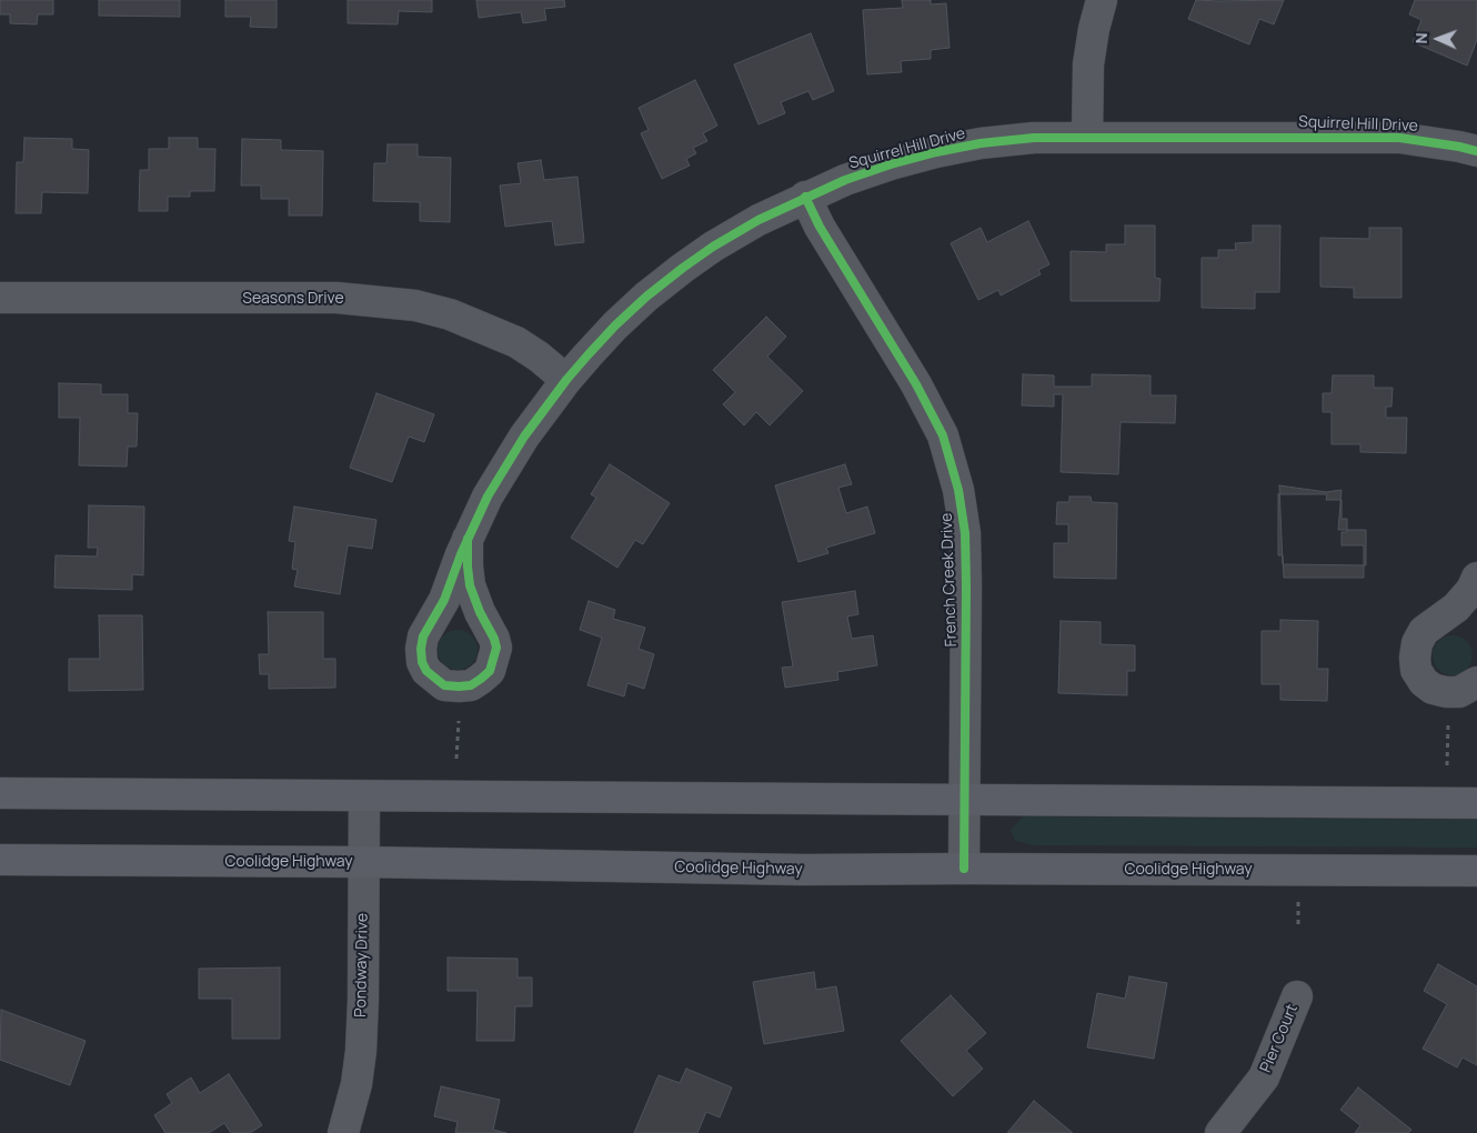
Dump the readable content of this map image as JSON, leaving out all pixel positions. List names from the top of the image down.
{
  "streets": {
    "main road": ["Coolidge Highway"],
    "street": [
      "Squirrel Hill Drive",
      "Seasons Drive",
      "French Creek Drive",
      "Pondway Drive",
      "Pier Court"
    ]
  },
  "crossings": [
    ["Squirrel Hill Drive", "Seasons Drive"],
    ["Squirrel Hill Drive", "French Creek Drive"],
    ["French Creek Drive", "Coolidge Highway"],
    ["Coolidge Highway", "Pondway Drive"]
  ],
  "north": "left"
}
